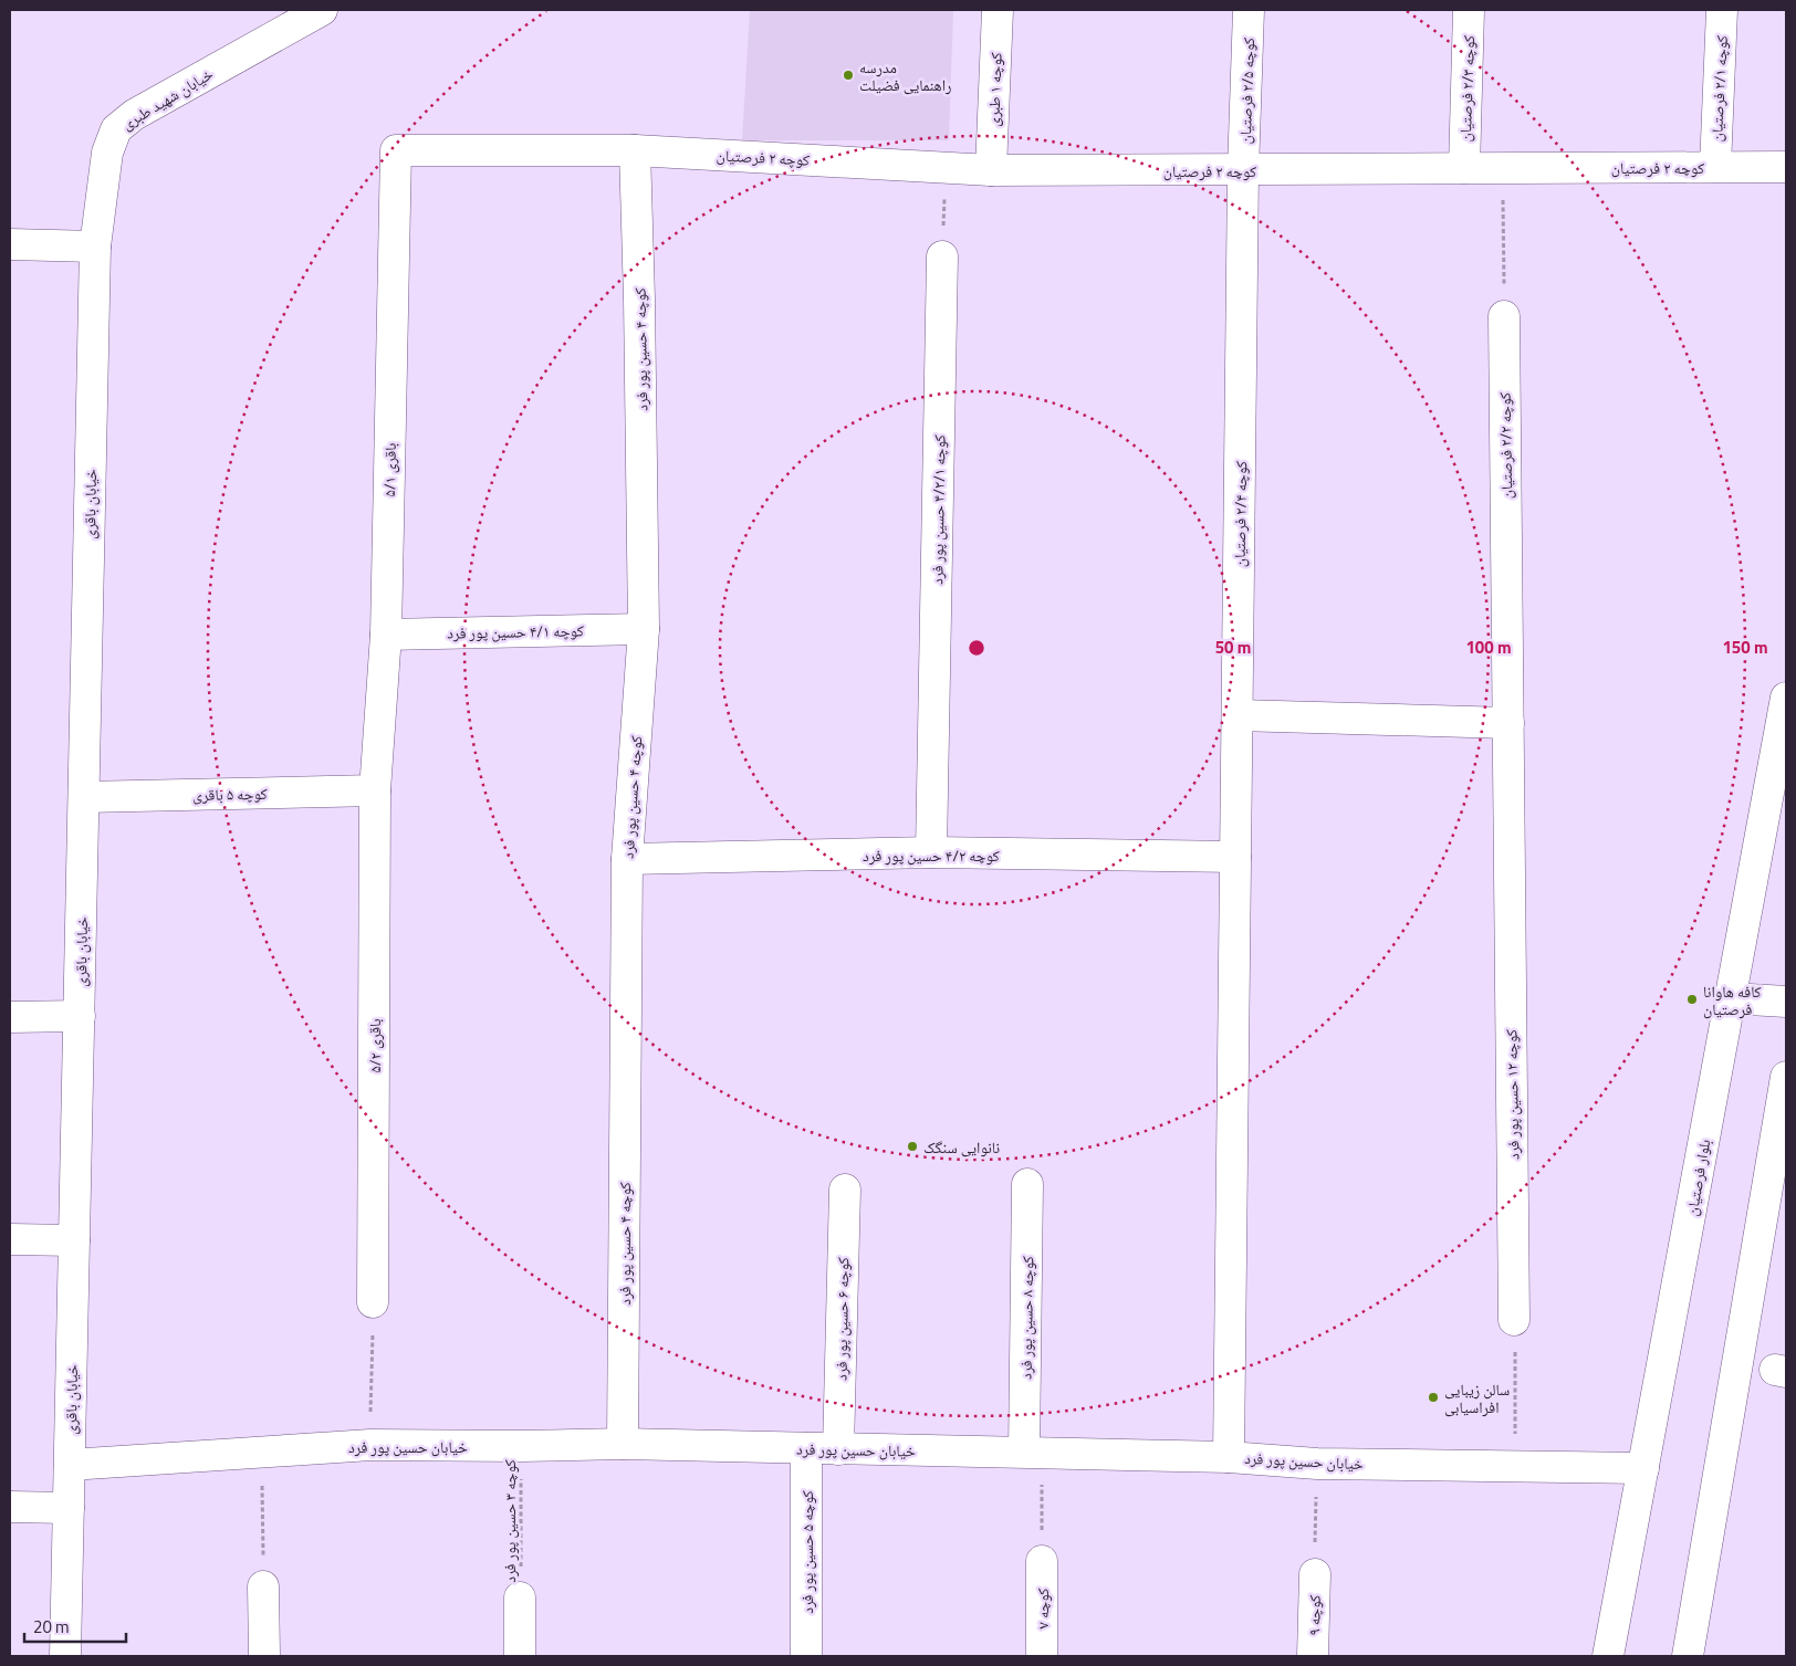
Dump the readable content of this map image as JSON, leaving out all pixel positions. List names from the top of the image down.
{
  "streets": {
    "street": [
      "کوچه ۲/۳ فرصتیان",
      "کوچه ۲/۱ فرصتیان",
      "کوچه ۱ طبری",
      "کوچه ۲/۵ فرصتیان",
      "خیابان شهید طبری",
      "کوچه ۲ فرصتیان",
      "کوچه ۴ حسین پور فرد",
      "کوچه ۲/۲ فرصتیان",
      "باقری ۵/۱",
      "خیابان باقری",
      "کوچه ۴/۲/۱ حسین پور فرد",
      "کوچه ۲/۴ فرصتیان",
      "کوچه ۴/۱ حسین پور فرد",
      "کوچه ۵ باقری",
      "کوچه ۴/۲ حسین پور فرد",
      "باقری ۵/۲",
      "کوچه ۱۲ حسین پور فرد",
      "بلوار فرصتیان",
      "کوچه ۸ حسین پور فرد",
      "کوچه ۶ حسین پور فرد",
      "خیابان حسین پور فرد",
      "کوچه ۵ حسین پور فرد",
      "کوچه ۷",
      "کوچه ۹"
    ],
    "path": ["کوچه ۳ حسین پور فرد"]
  },
  "crossings": [
    ["کوچه ۲/۳ فرصتیان", "کوچه ۲ فرصتیان"],
    ["کوچه ۲/۱ فرصتیان", "کوچه ۲ فرصتیان"],
    ["کوچه ۱ طبری", "کوچه ۲ فرصتیان"],
    ["کوچه ۲/۵ فرصتیان", "کوچه ۲ فرصتیان"],
    ["کوچه ۲/۵ فرصتیان", "کوچه ۲/۴ فرصتیان"],
    ["خیابان شهید طبری", "خیابان باقری"],
    ["کوچه ۲ فرصتیان", "کوچه ۴ حسین پور فرد"],
    ["کوچه ۲ فرصتیان", "باقری ۵/۱"],
    ["کوچه ۲ فرصتیان", "کوچه ۲/۴ فرصتیان"],
    ["کوچه ۴ حسین پور فرد", "کوچه ۴/۱ حسین پور فرد"],
    ["کوچه ۴ حسین پور فرد", "کوچه ۴/۲ حسین پور فرد"],
    ["کوچه ۴ حسین پور فرد", "خیابان حسین پور فرد"],
    ["کوچه ۲/۲ فرصتیان", "کوچه ۱۲ حسین پور فرد"],
    ["باقری ۵/۱", "کوچه ۴/۱ حسین پور فرد"],
    ["باقری ۵/۱", "کوچه ۵ باقری"],
    ["باقری ۵/۱", "باقری ۵/۲"],
    ["خیابان باقری", "کوچه ۵ باقری"],
    ["خیابان باقری", "خیابان حسین پور فرد"],
    ["کوچه ۴/۲/۱ حسین پور فرد", "کوچه ۴/۲ حسین پور فرد"],
    ["کوچه ۲/۴ فرصتیان", "کوچه ۴/۲ حسین پور فرد"],
    ["کوچه ۲/۴ فرصتیان", "خیابان حسین پور فرد"],
    ["کوچه ۵ باقری", "باقری ۵/۲"],
    ["بلوار فرصتیان", "خیابان حسین پور فرد"],
    ["کوچه ۸ حسین پور فرد", "خیابان حسین پور فرد"],
    ["کوچه ۶ حسین پور فرد", "خیابان حسین پور فرد"],
    ["خیابان حسین پور فرد", "کوچه ۳ حسین پور فرد"],
    ["خیابان حسین پور فرد", "کوچه ۵ حسین پور فرد"]
  ],
  "places": [
    "مدرسه راهنمایی فضیلت",
    "کافه هاوانا فرصتیان",
    "نانوایی سنگک",
    "سالن زیبایی افراسیابی"
  ],
  "scale_bar": "20 m",
  "rings": ["50 m", "100 m", "150 m"]
}
